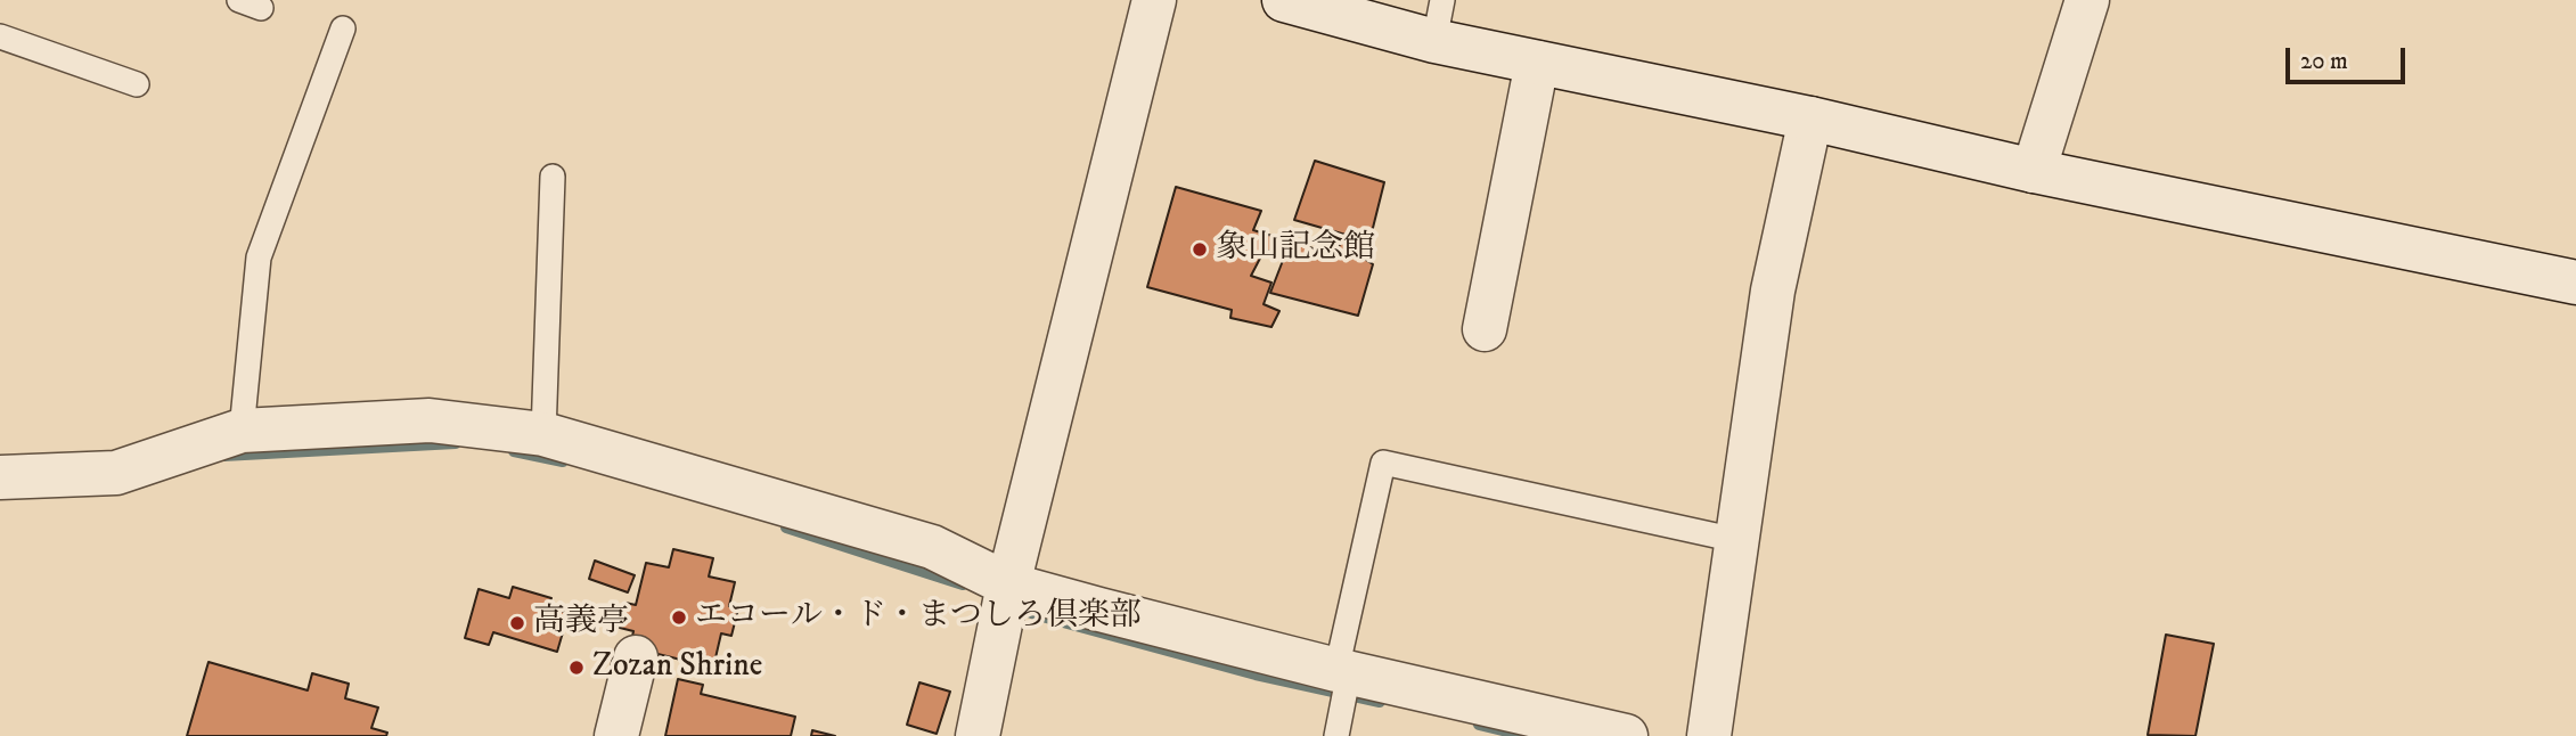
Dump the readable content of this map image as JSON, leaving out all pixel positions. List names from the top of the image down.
{
  "places": [
    "象山記念館",
    "エコール・ド・まつしろ倶楽部",
    "高義亭",
    "Zozan Shrine"
  ],
  "scale_bar": "20 m"
}
